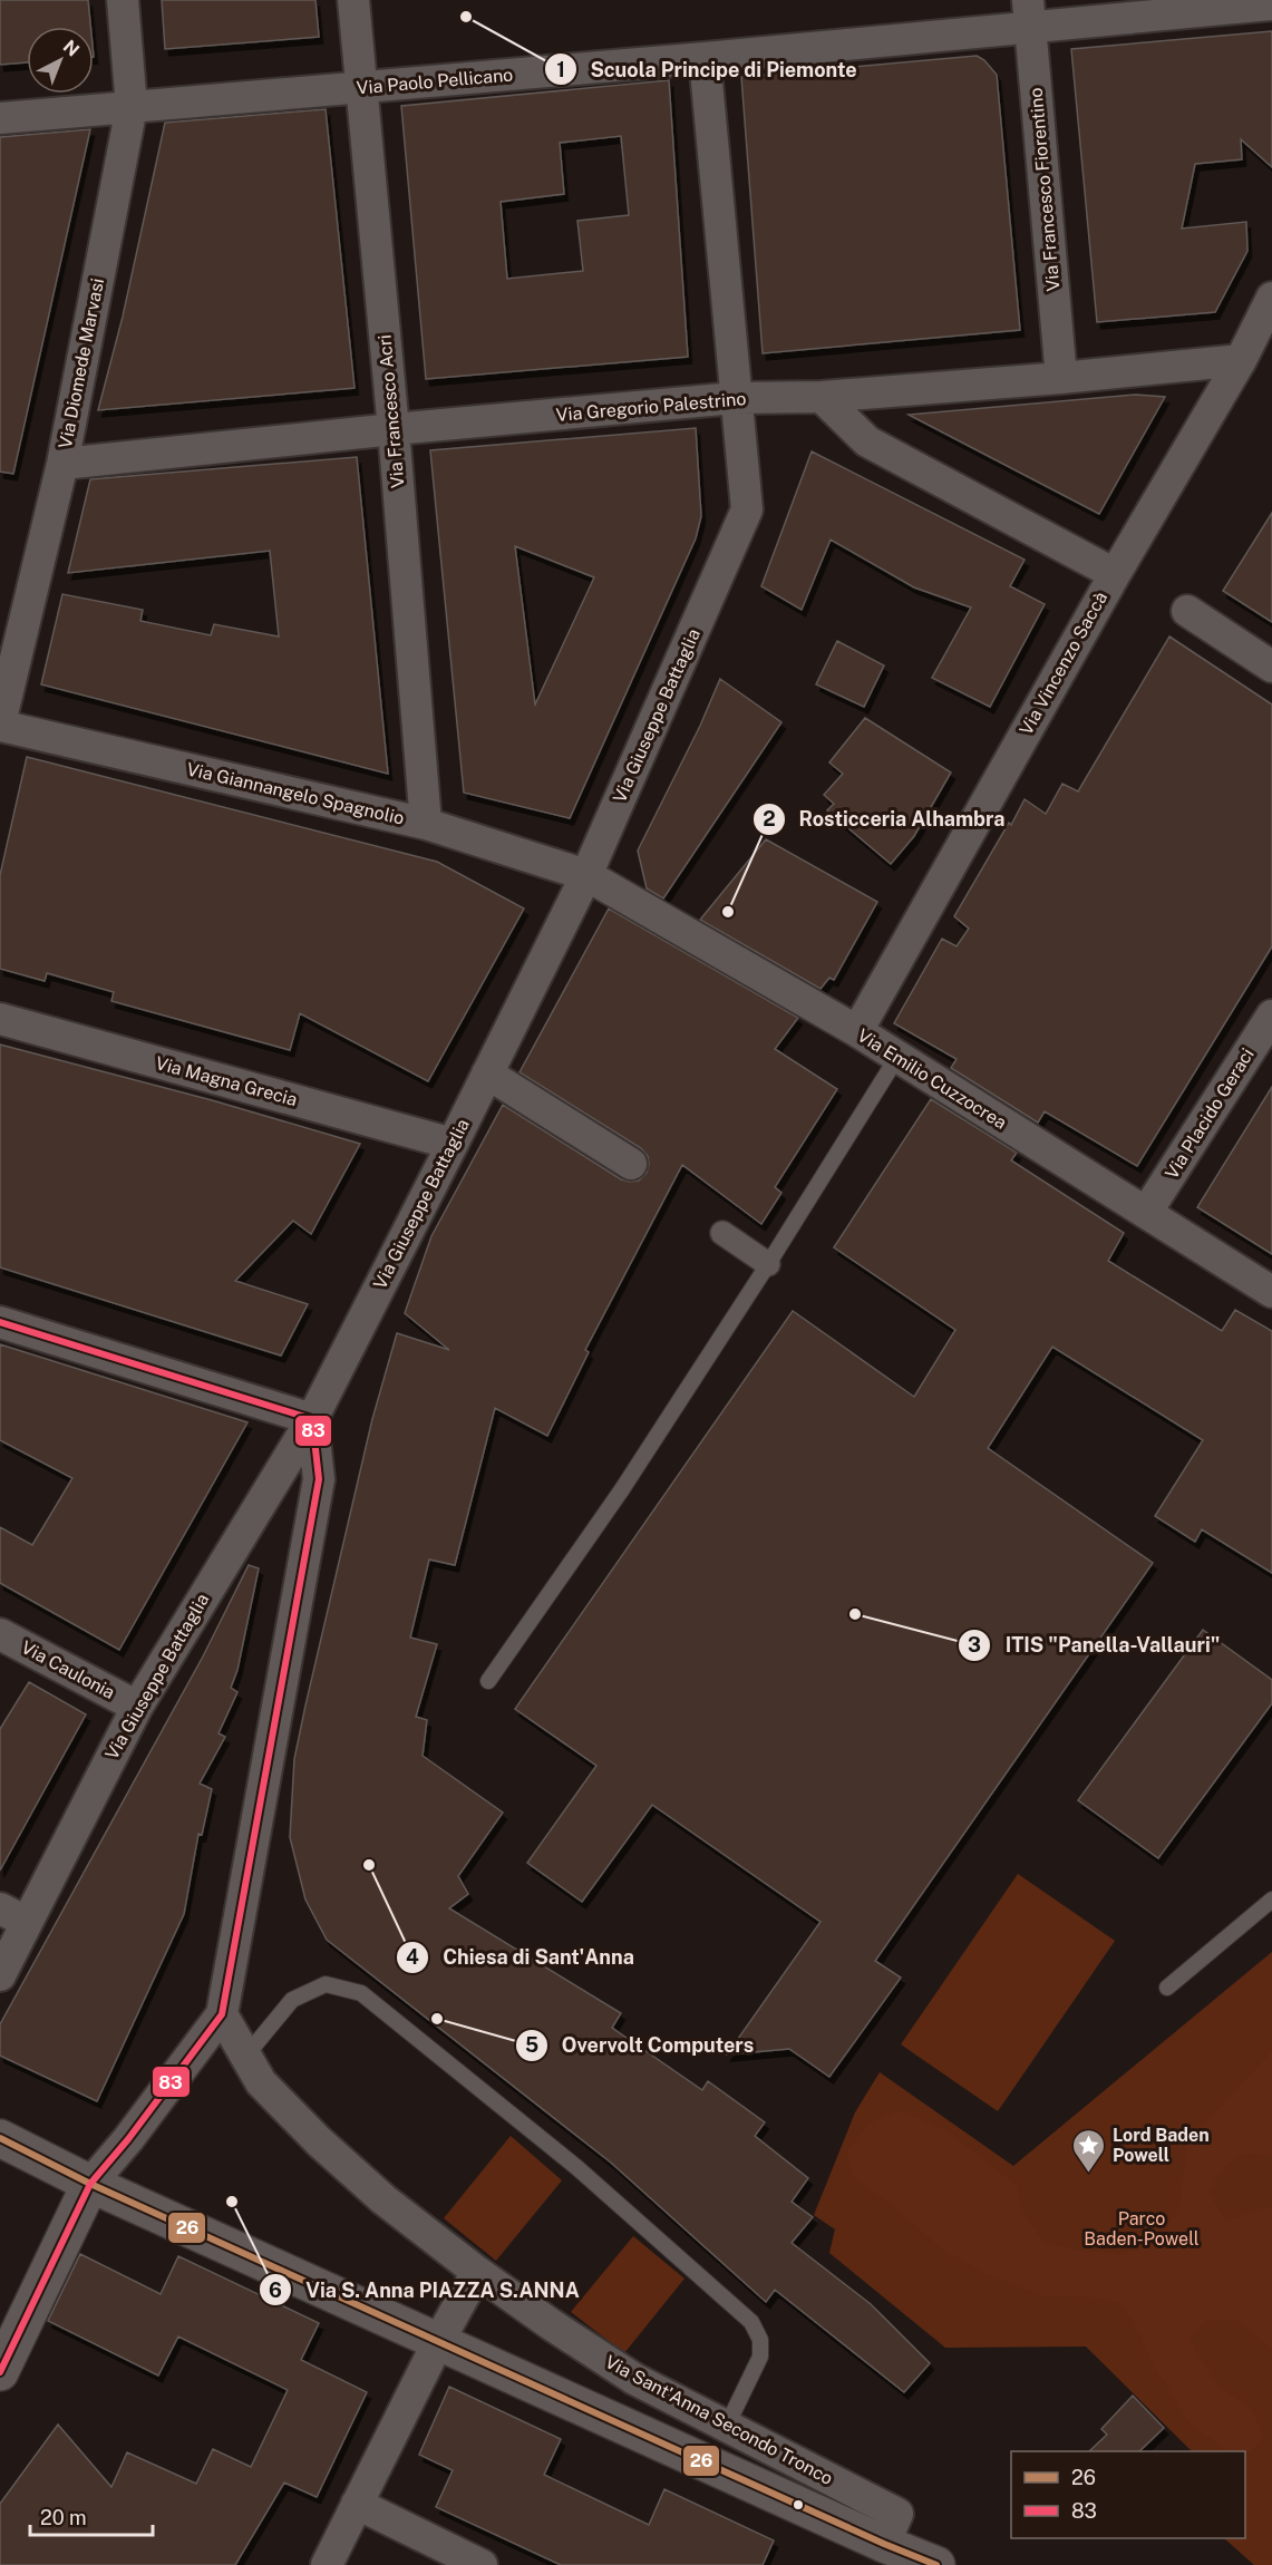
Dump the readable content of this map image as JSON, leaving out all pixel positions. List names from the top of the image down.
{
  "streets": {
    "street": [
      "Via Paolo Pellicano",
      "Via Francesco Fiorentino",
      "Via Diomede Marvasi",
      "Via Gregorio Palestrino",
      "Via Francesco Acri",
      "Via Vincenzo Saccà",
      "Via Giuseppe Battaglia",
      "Via Giannangelo Spagnolio",
      "Via Emilio Cuzzocrea",
      "Via Magna Grecia",
      "Via Placido Geraci",
      "Via Caulonia",
      "Via Sant'Anna Secondo Tronco"
    ]
  },
  "crossings": [
    ["Via Paolo Pellicano", "Via Francesco Fiorentino"],
    ["Via Paolo Pellicano", "Via Diomede Marvasi"],
    ["Via Paolo Pellicano", "Via Francesco Acri"],
    ["Via Paolo Pellicano", "Via Giuseppe Battaglia"],
    ["Via Francesco Fiorentino", "Via Gregorio Palestrino"],
    ["Via Diomede Marvasi", "Via Gregorio Palestrino"],
    ["Via Diomede Marvasi", "Via Giannangelo Spagnolio"],
    ["Via Gregorio Palestrino", "Via Francesco Acri"],
    ["Via Gregorio Palestrino", "Via Vincenzo Saccà"],
    ["Via Gregorio Palestrino", "Via Giuseppe Battaglia"],
    ["Via Francesco Acri", "Via Giannangelo Spagnolio"],
    ["Via Vincenzo Saccà", "Via Emilio Cuzzocrea"],
    ["Via Giuseppe Battaglia", "Via Giannangelo Spagnolio"],
    ["Via Giuseppe Battaglia", "Via Emilio Cuzzocrea"],
    ["Via Giuseppe Battaglia", "Via Magna Grecia"],
    ["Via Giuseppe Battaglia", "Via Caulonia"],
    ["Via Giannangelo Spagnolio", "Via Emilio Cuzzocrea"],
    ["Via Emilio Cuzzocrea", "Via Placido Geraci"]
  ],
  "parks": ["Parco Baden-Powell"],
  "places": {
    "other": [
      "Scuola Principe di Piemonte",
      "Rosticceria Alhambra",
      "ITIS \"Panella-Vallauri\"",
      "Chiesa di Sant'Anna",
      "Overvolt Computers",
      "Via S. Anna PIAZZA S.ANNA"
    ],
    "place": ["Lord Baden Powell"]
  },
  "lines": ["transit line 83", "transit line 26"],
  "legend": ["26", "83"],
  "scale_bar": "20 m",
  "north": "top right"
}
